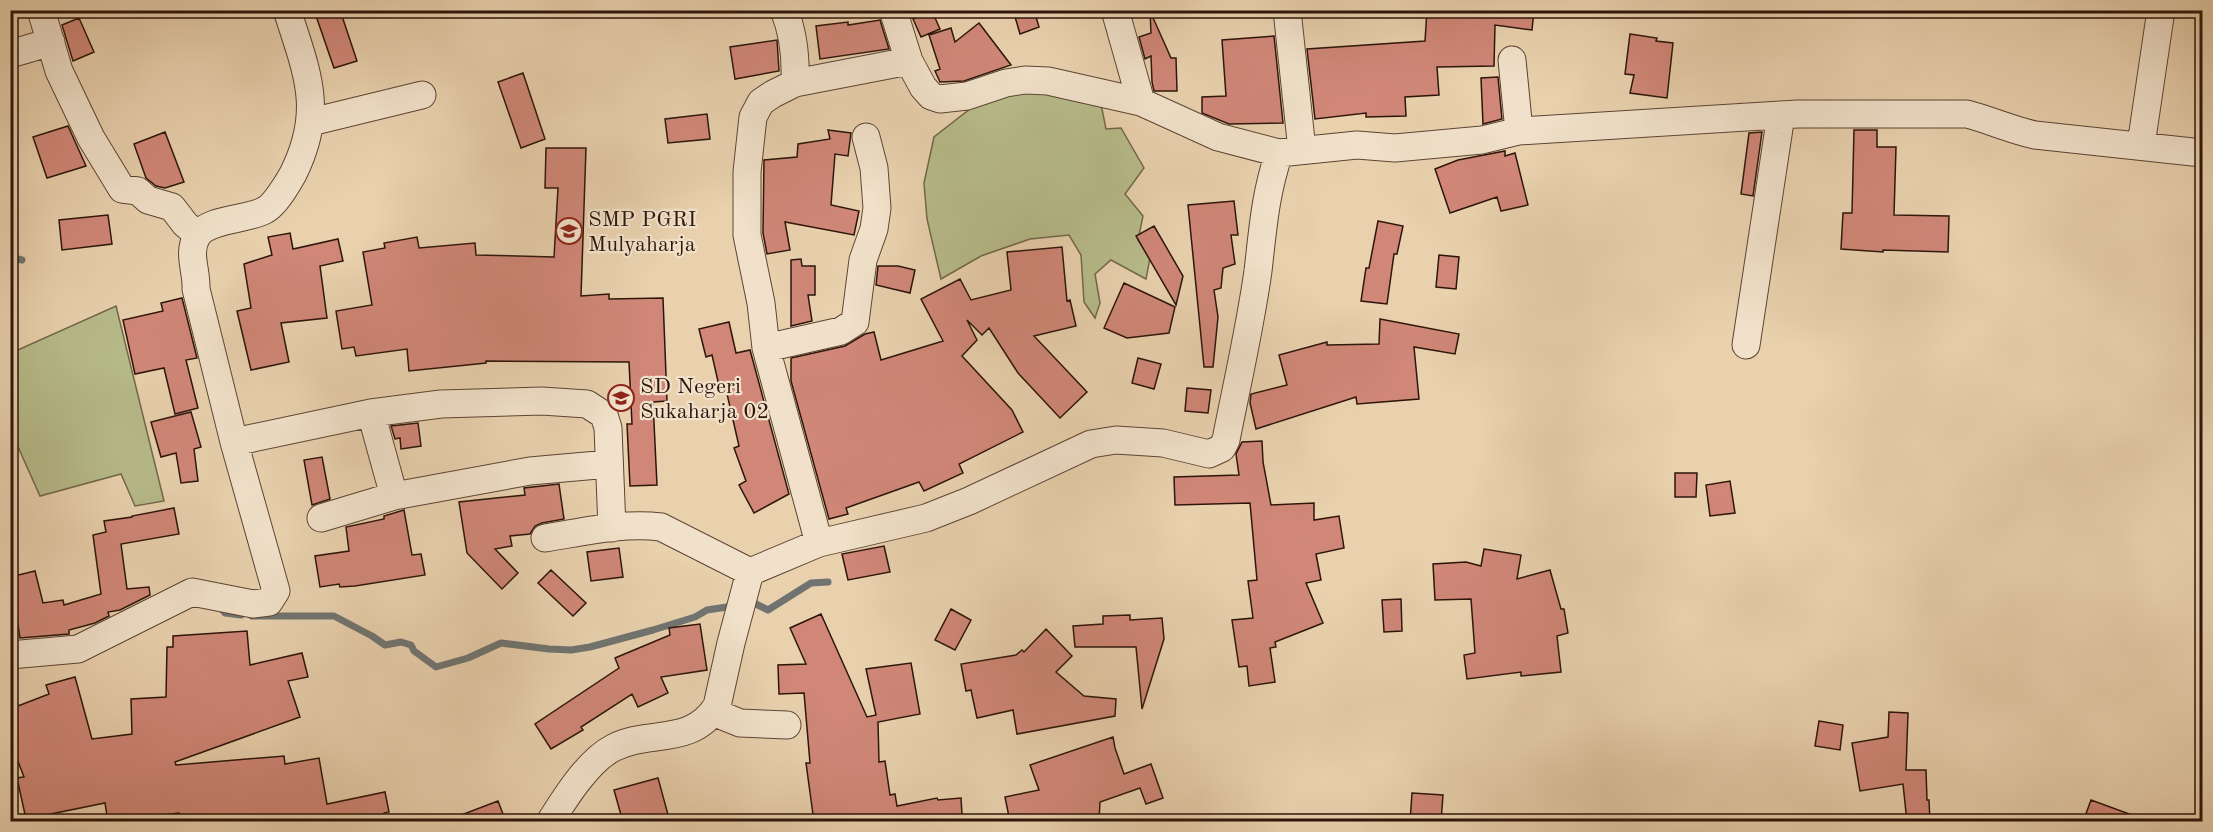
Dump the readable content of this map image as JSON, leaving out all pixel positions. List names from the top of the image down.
{
  "places": {
    "school or university": ["SMP PGRI Mulyaharja", "SD Negeri Sukaharja 02"]
  }
}
